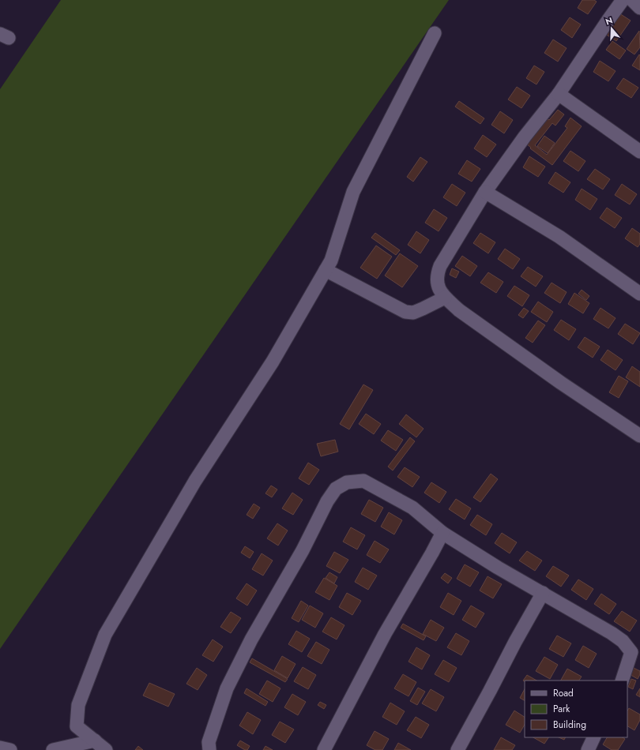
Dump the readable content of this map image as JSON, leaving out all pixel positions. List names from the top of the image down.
{
  "legend": ["Road", "Park", "Building"],
  "north": "top"
}
